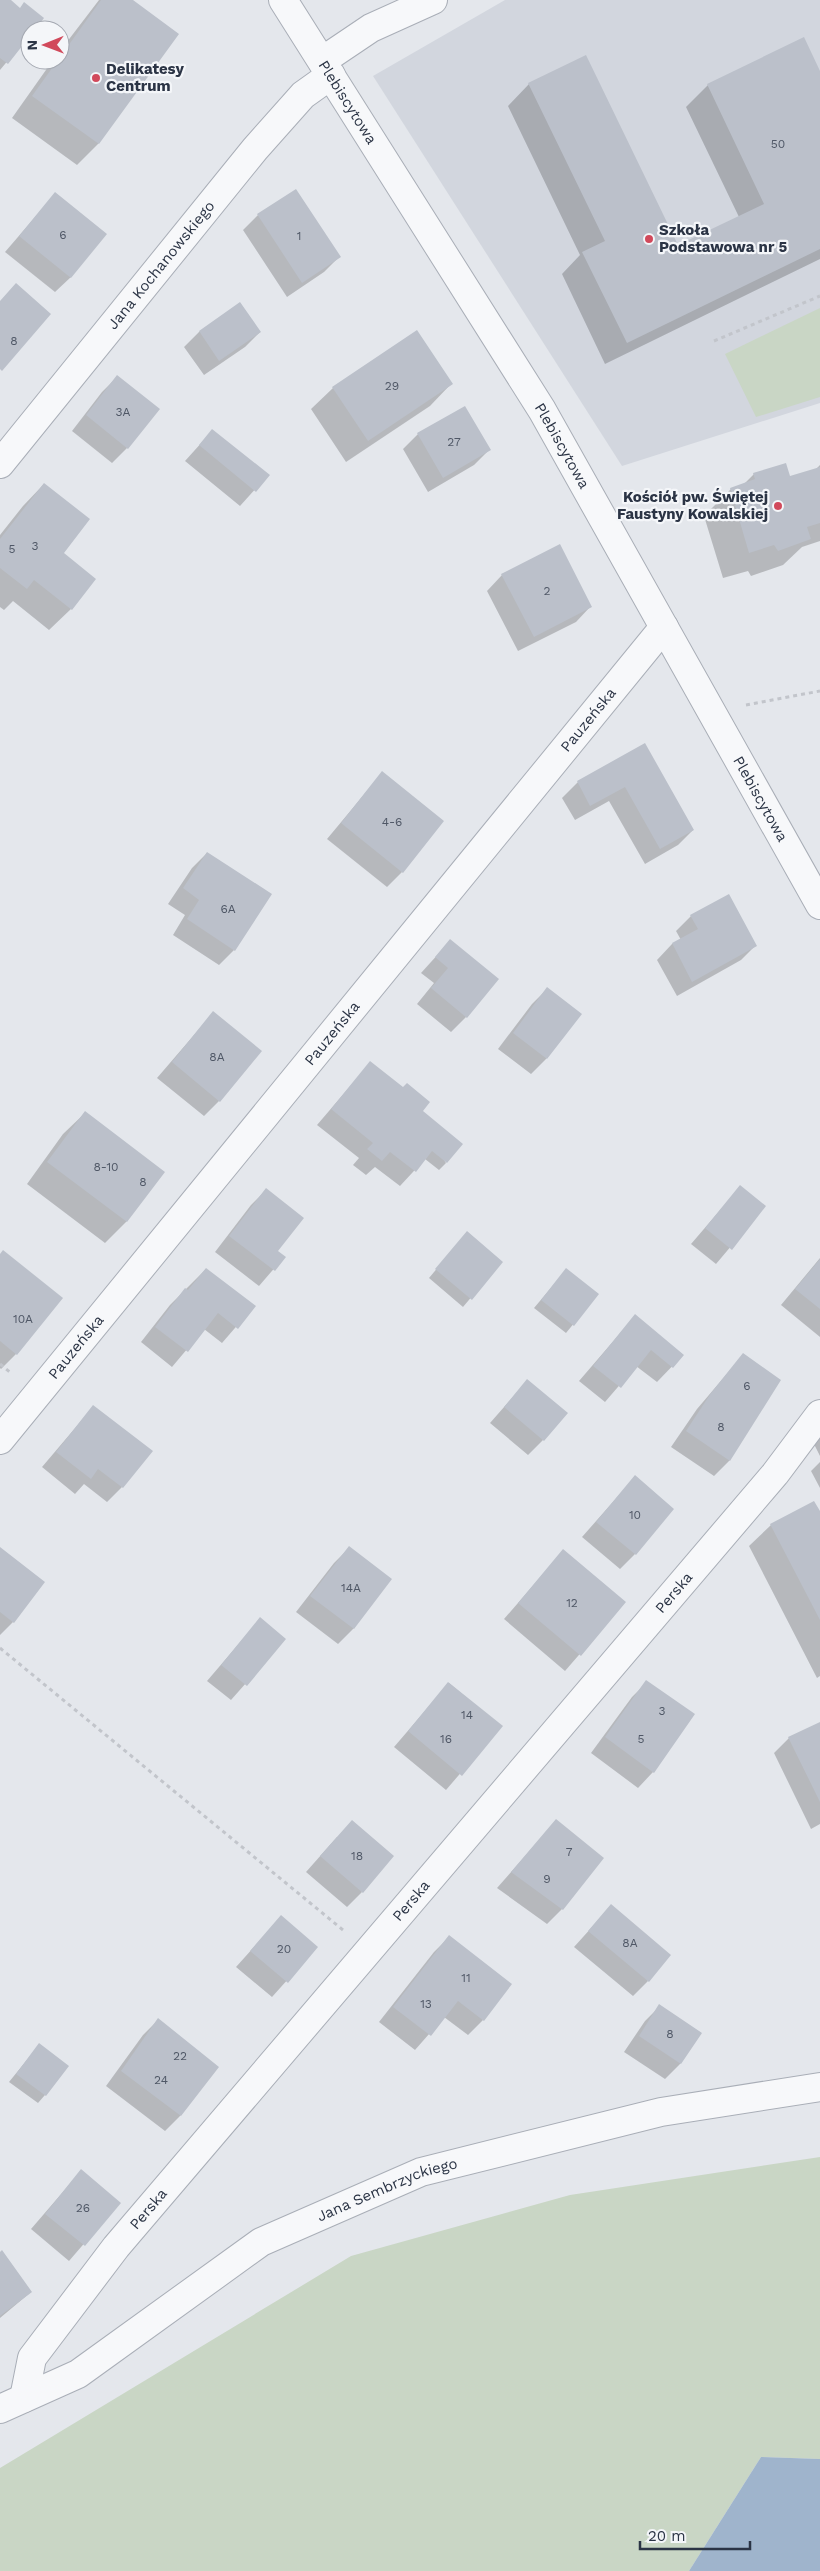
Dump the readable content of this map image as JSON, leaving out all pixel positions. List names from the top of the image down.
{
  "streets": {
    "street": [
      "Plebiscytowa",
      "Jana Kochanowskiego",
      "Pauzeńska",
      "Perska",
      "Jana Sembrzyckiego"
    ]
  },
  "crossings": [
    ["Plebiscytowa", "Jana Kochanowskiego"],
    ["Plebiscytowa", "Pauzeńska"],
    ["Perska", "Jana Sembrzyckiego"]
  ],
  "places": ["Delikatesy Centrum", "Szkoła Podstawowa nr 5", "Kościół pw. Świętej Faustyny Kowalskiej"],
  "house_numbers": [
    "50",
    "6",
    "1",
    "8",
    "29",
    "3A",
    "27",
    "3",
    "5",
    "2",
    "4-6",
    "6A",
    "8A",
    "8-10",
    "8",
    "10A",
    "6",
    "8",
    "10",
    "14A",
    "12",
    "3",
    "14",
    "16",
    "5",
    "7",
    "18",
    "9",
    "8A",
    "20",
    "11",
    "13",
    "8",
    "22",
    "24",
    "26"
  ],
  "scale_bar": "20 m",
  "north": "left"
}
